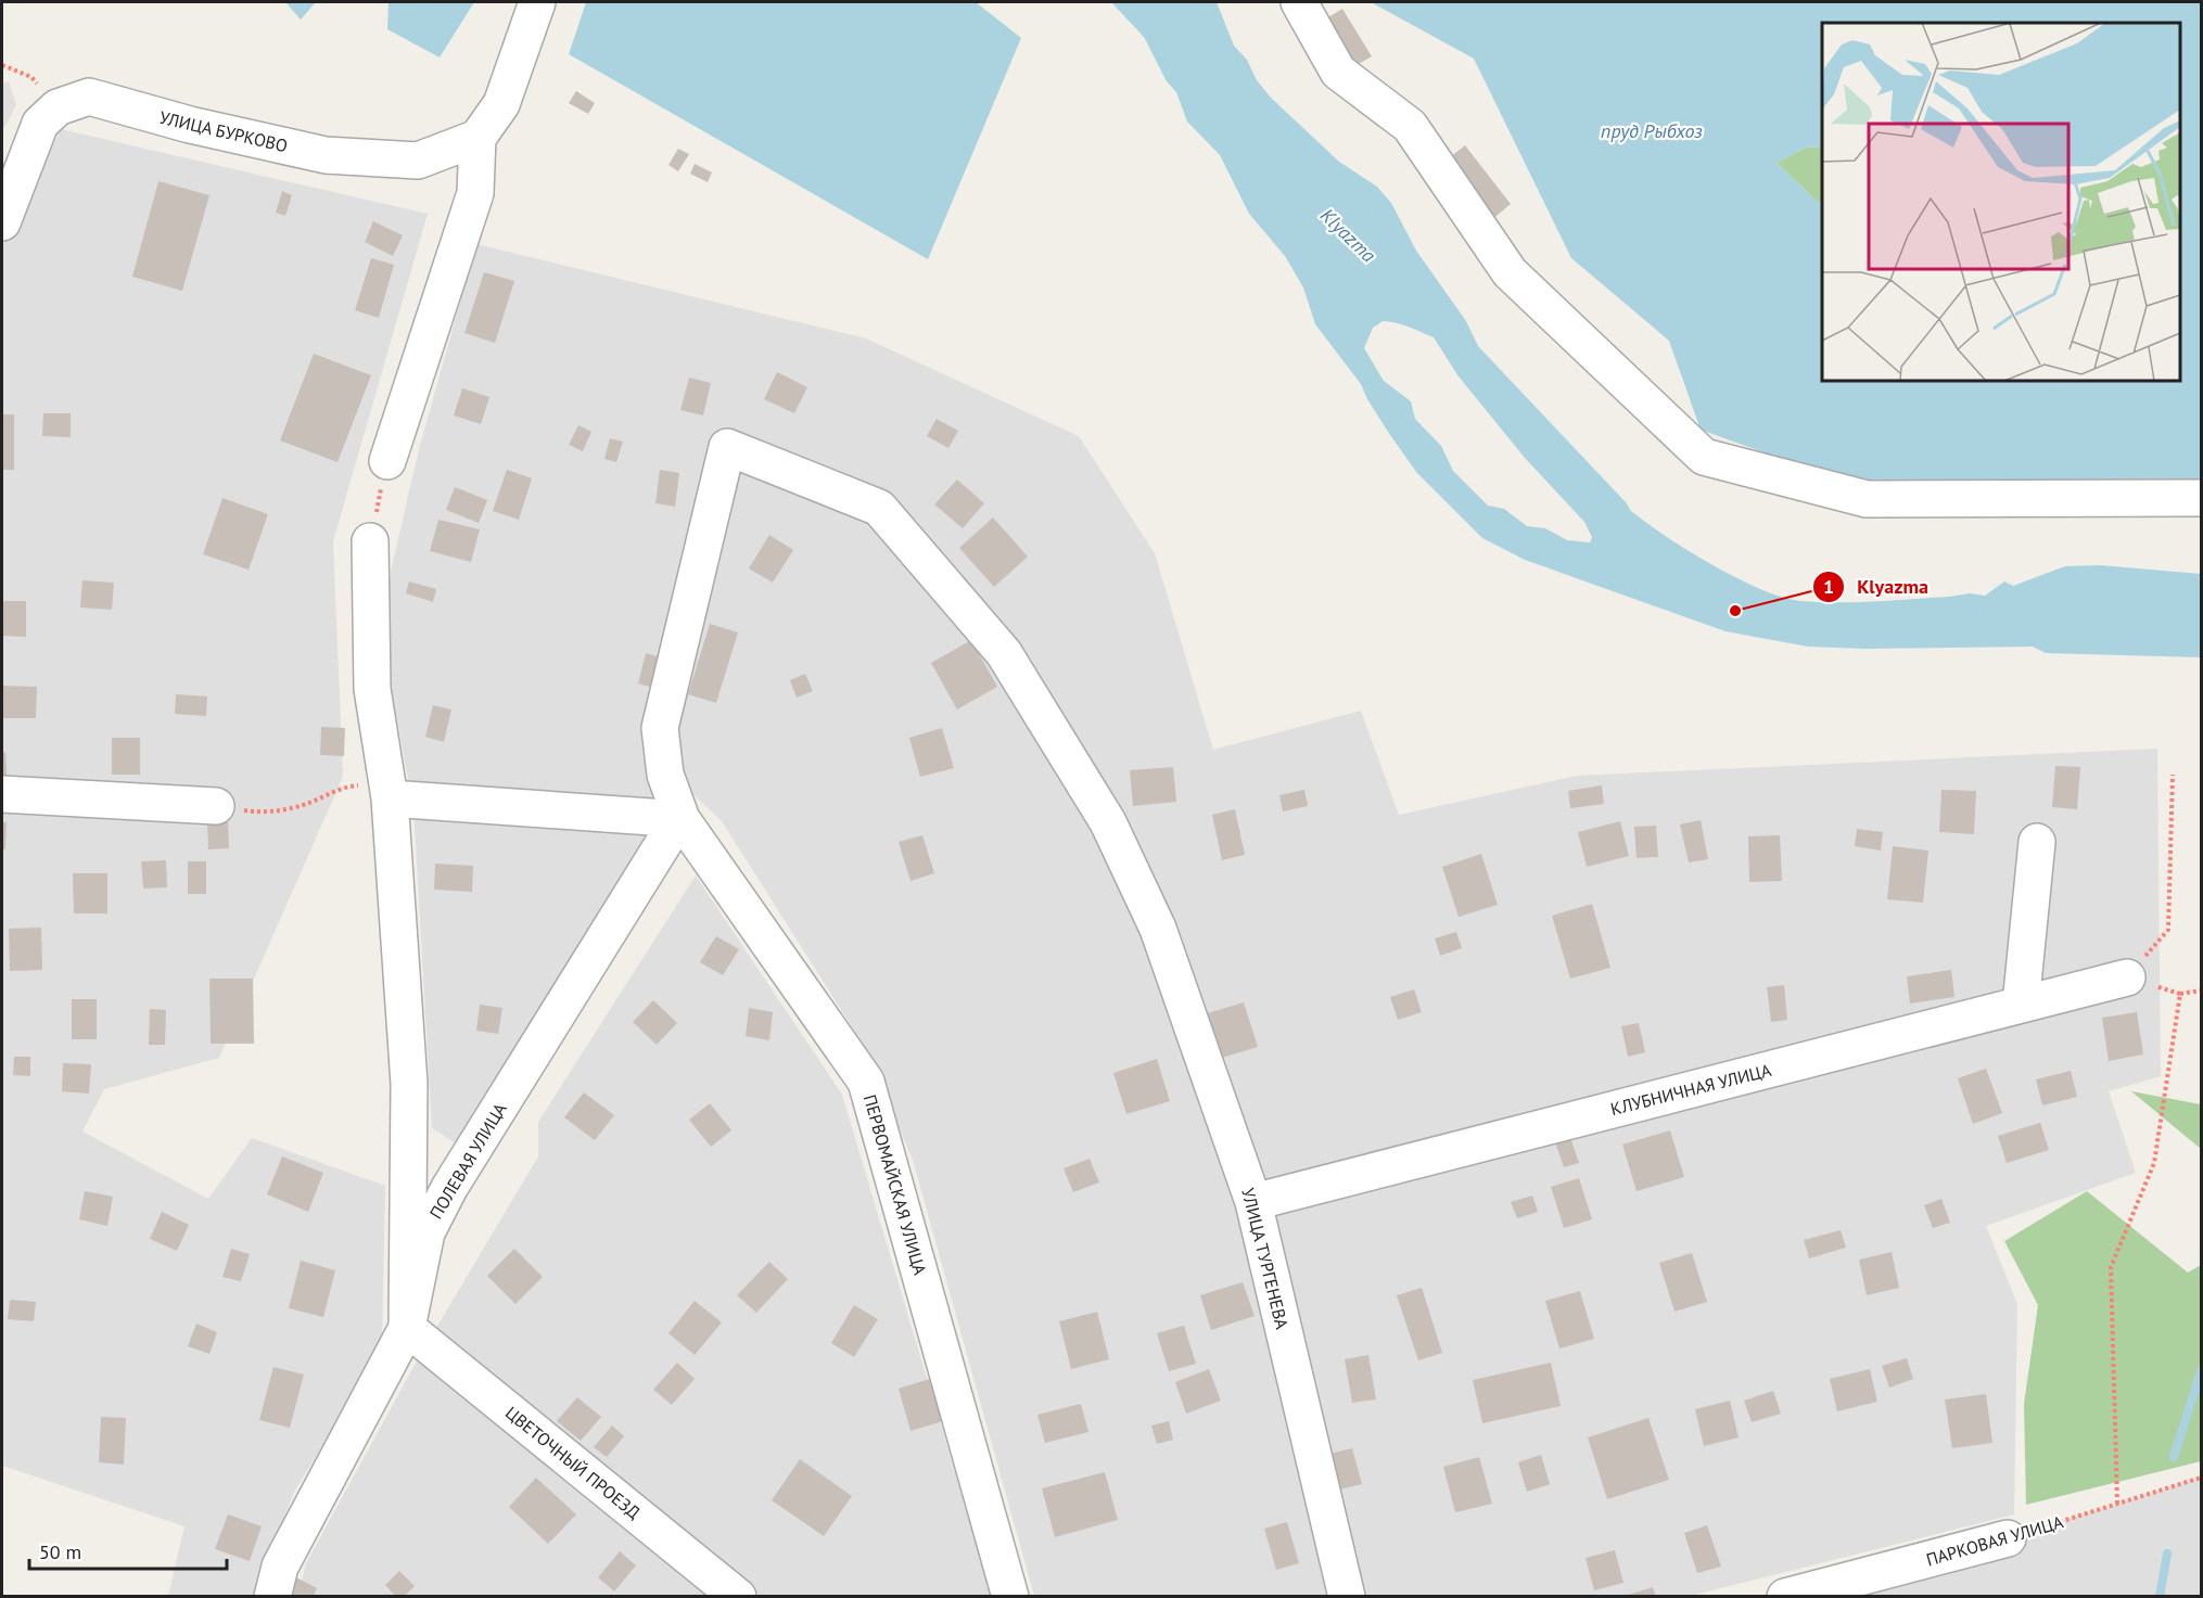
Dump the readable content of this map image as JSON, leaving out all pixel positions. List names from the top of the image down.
{
  "streets": {
    "street": [
      "УЛИЦА БУРКОВО",
      "КЛУБНИЧНАЯ УЛИЦА",
      "ПОЛЕВАЯ УЛИЦА",
      "ПЕРВОМАЙСКАЯ УЛИЦА",
      "УЛИЦА ТУРГЕНЕВА",
      "ЦВЕТОЧНЫЙ ПРОЕЗД",
      "ПАРКОВАЯ УЛИЦА"
    ]
  },
  "crossings": [
    ["КЛУБНИЧНАЯ УЛИЦА", "УЛИЦА ТУРГЕНЕВА"],
    ["ПОЛЕВАЯ УЛИЦА", "ПЕРВОМАЙСКАЯ УЛИЦА"],
    ["ПОЛЕВАЯ УЛИЦА", "ЦВЕТОЧНЫЙ ПРОЕЗД"],
    ["ПЕРВОМАЙСКАЯ УЛИЦА", "УЛИЦА ТУРГЕНЕВА"]
  ],
  "water": ["пруд Рыбхоз", "Klyazma"],
  "places": ["Klyazma"],
  "scale_bar": "50 m"
}
